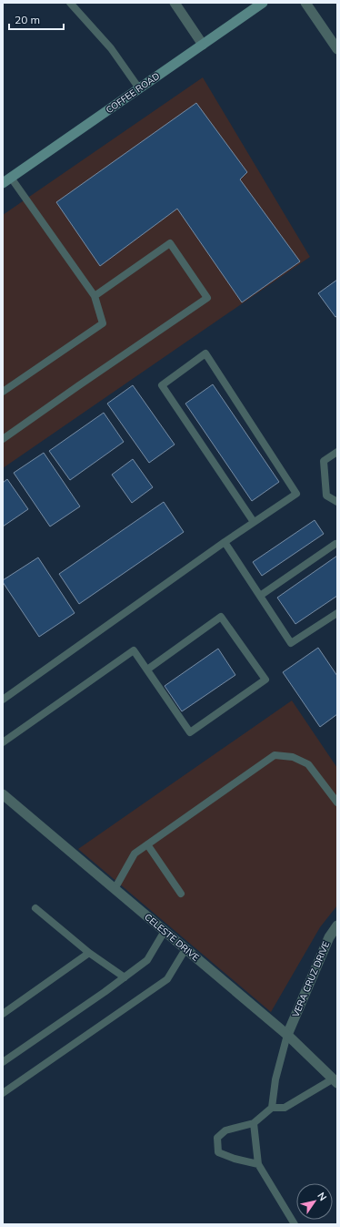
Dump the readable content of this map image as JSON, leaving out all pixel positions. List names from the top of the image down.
{
  "streets": {
    "main road": ["COFFEE ROAD"],
    "street": ["CELESTE DRIVE", "VERA CRUZ DRIVE"]
  },
  "crossings": [
    ["CELESTE DRIVE", "VERA CRUZ DRIVE"]
  ],
  "scale_bar": "20 m",
  "north": "top right"
}
